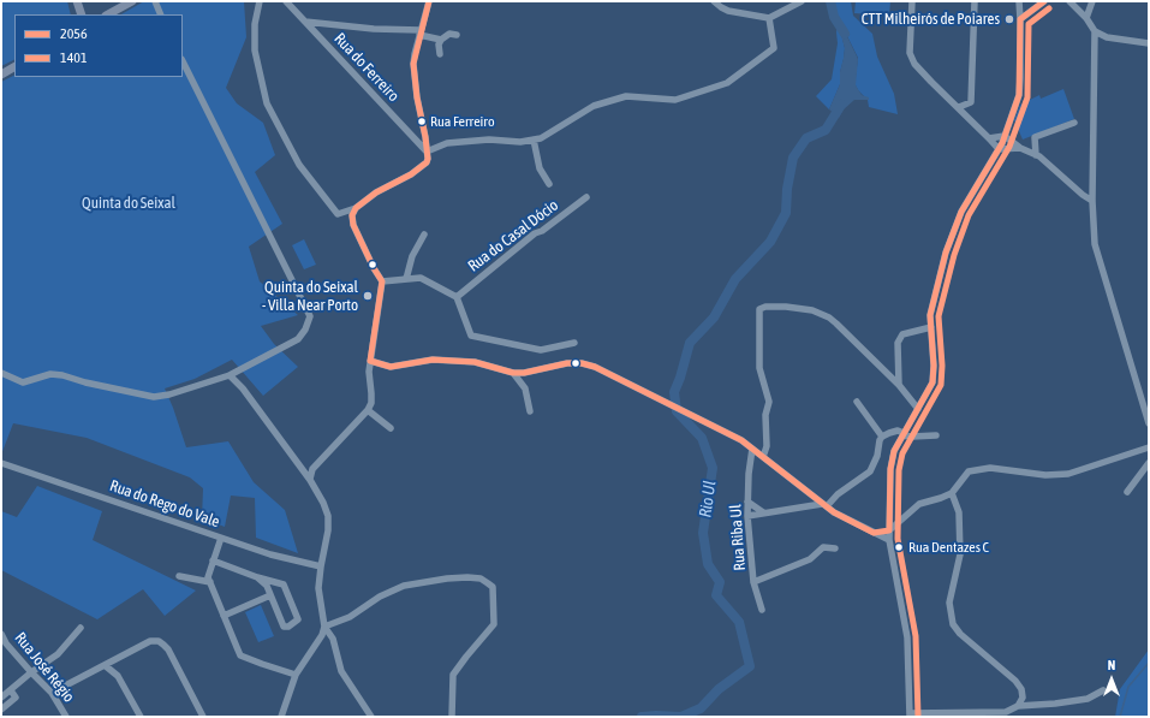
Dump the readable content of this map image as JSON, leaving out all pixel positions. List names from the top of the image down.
{
  "streets": {
    "street": [
      "Rua do Ferreiro",
      "Rua do Casal Dócio",
      "Rua do Rego do Vale",
      "Rua Riba Ul",
      "Rua José Régio"
    ]
  },
  "water": ["Rio Ul"],
  "parks": ["Quinta do Seixal"],
  "places": [
    "CTT Milheirós de Poiares",
    "Rua Ferreiro",
    "Quinta do Seixal - Villa Near Porto",
    "Rua Dentazes C"
  ],
  "lines": ["transit line 2056", "transit line 1401"],
  "legend": ["2056", "1401"],
  "north": "top"
}
